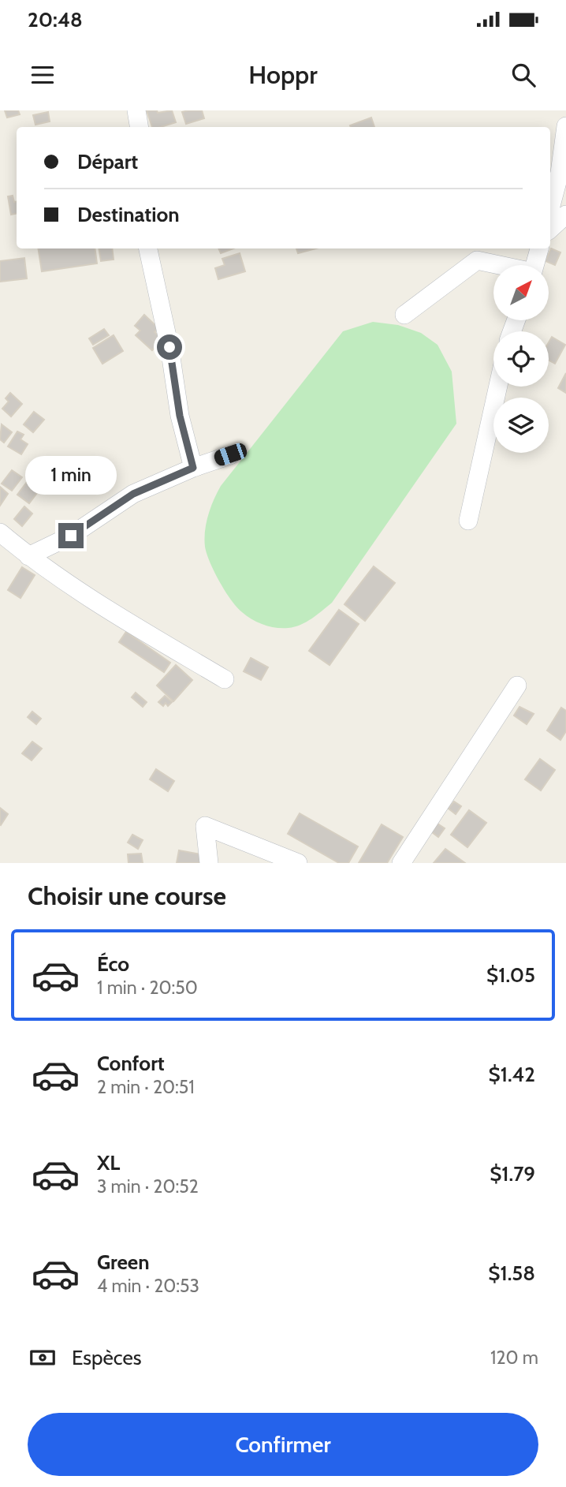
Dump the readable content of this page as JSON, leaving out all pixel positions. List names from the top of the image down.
{
  "north": "top right",
  "page": {
    "status": "20:48",
    "header": "Hoppr",
    "banner": ["Départ", "Destination"],
    "bubble": "1 min",
    "heading": "Choisir une course",
    "list": [
      {
        "name": "Éco",
        "note": "1 min · 20:50",
        "value": "$1.05"
      },
      {
        "name": "Confort",
        "note": "2 min · 20:51",
        "value": "$1.42"
      },
      {
        "name": "XL",
        "note": "3 min · 20:52",
        "value": "$1.79"
      },
      {
        "name": "Green",
        "note": "4 min · 20:53",
        "value": "$1.58"
      }
    ],
    "pay": ["Espèces", "120 m"],
    "buttons": "Confirmer"
  }
}
